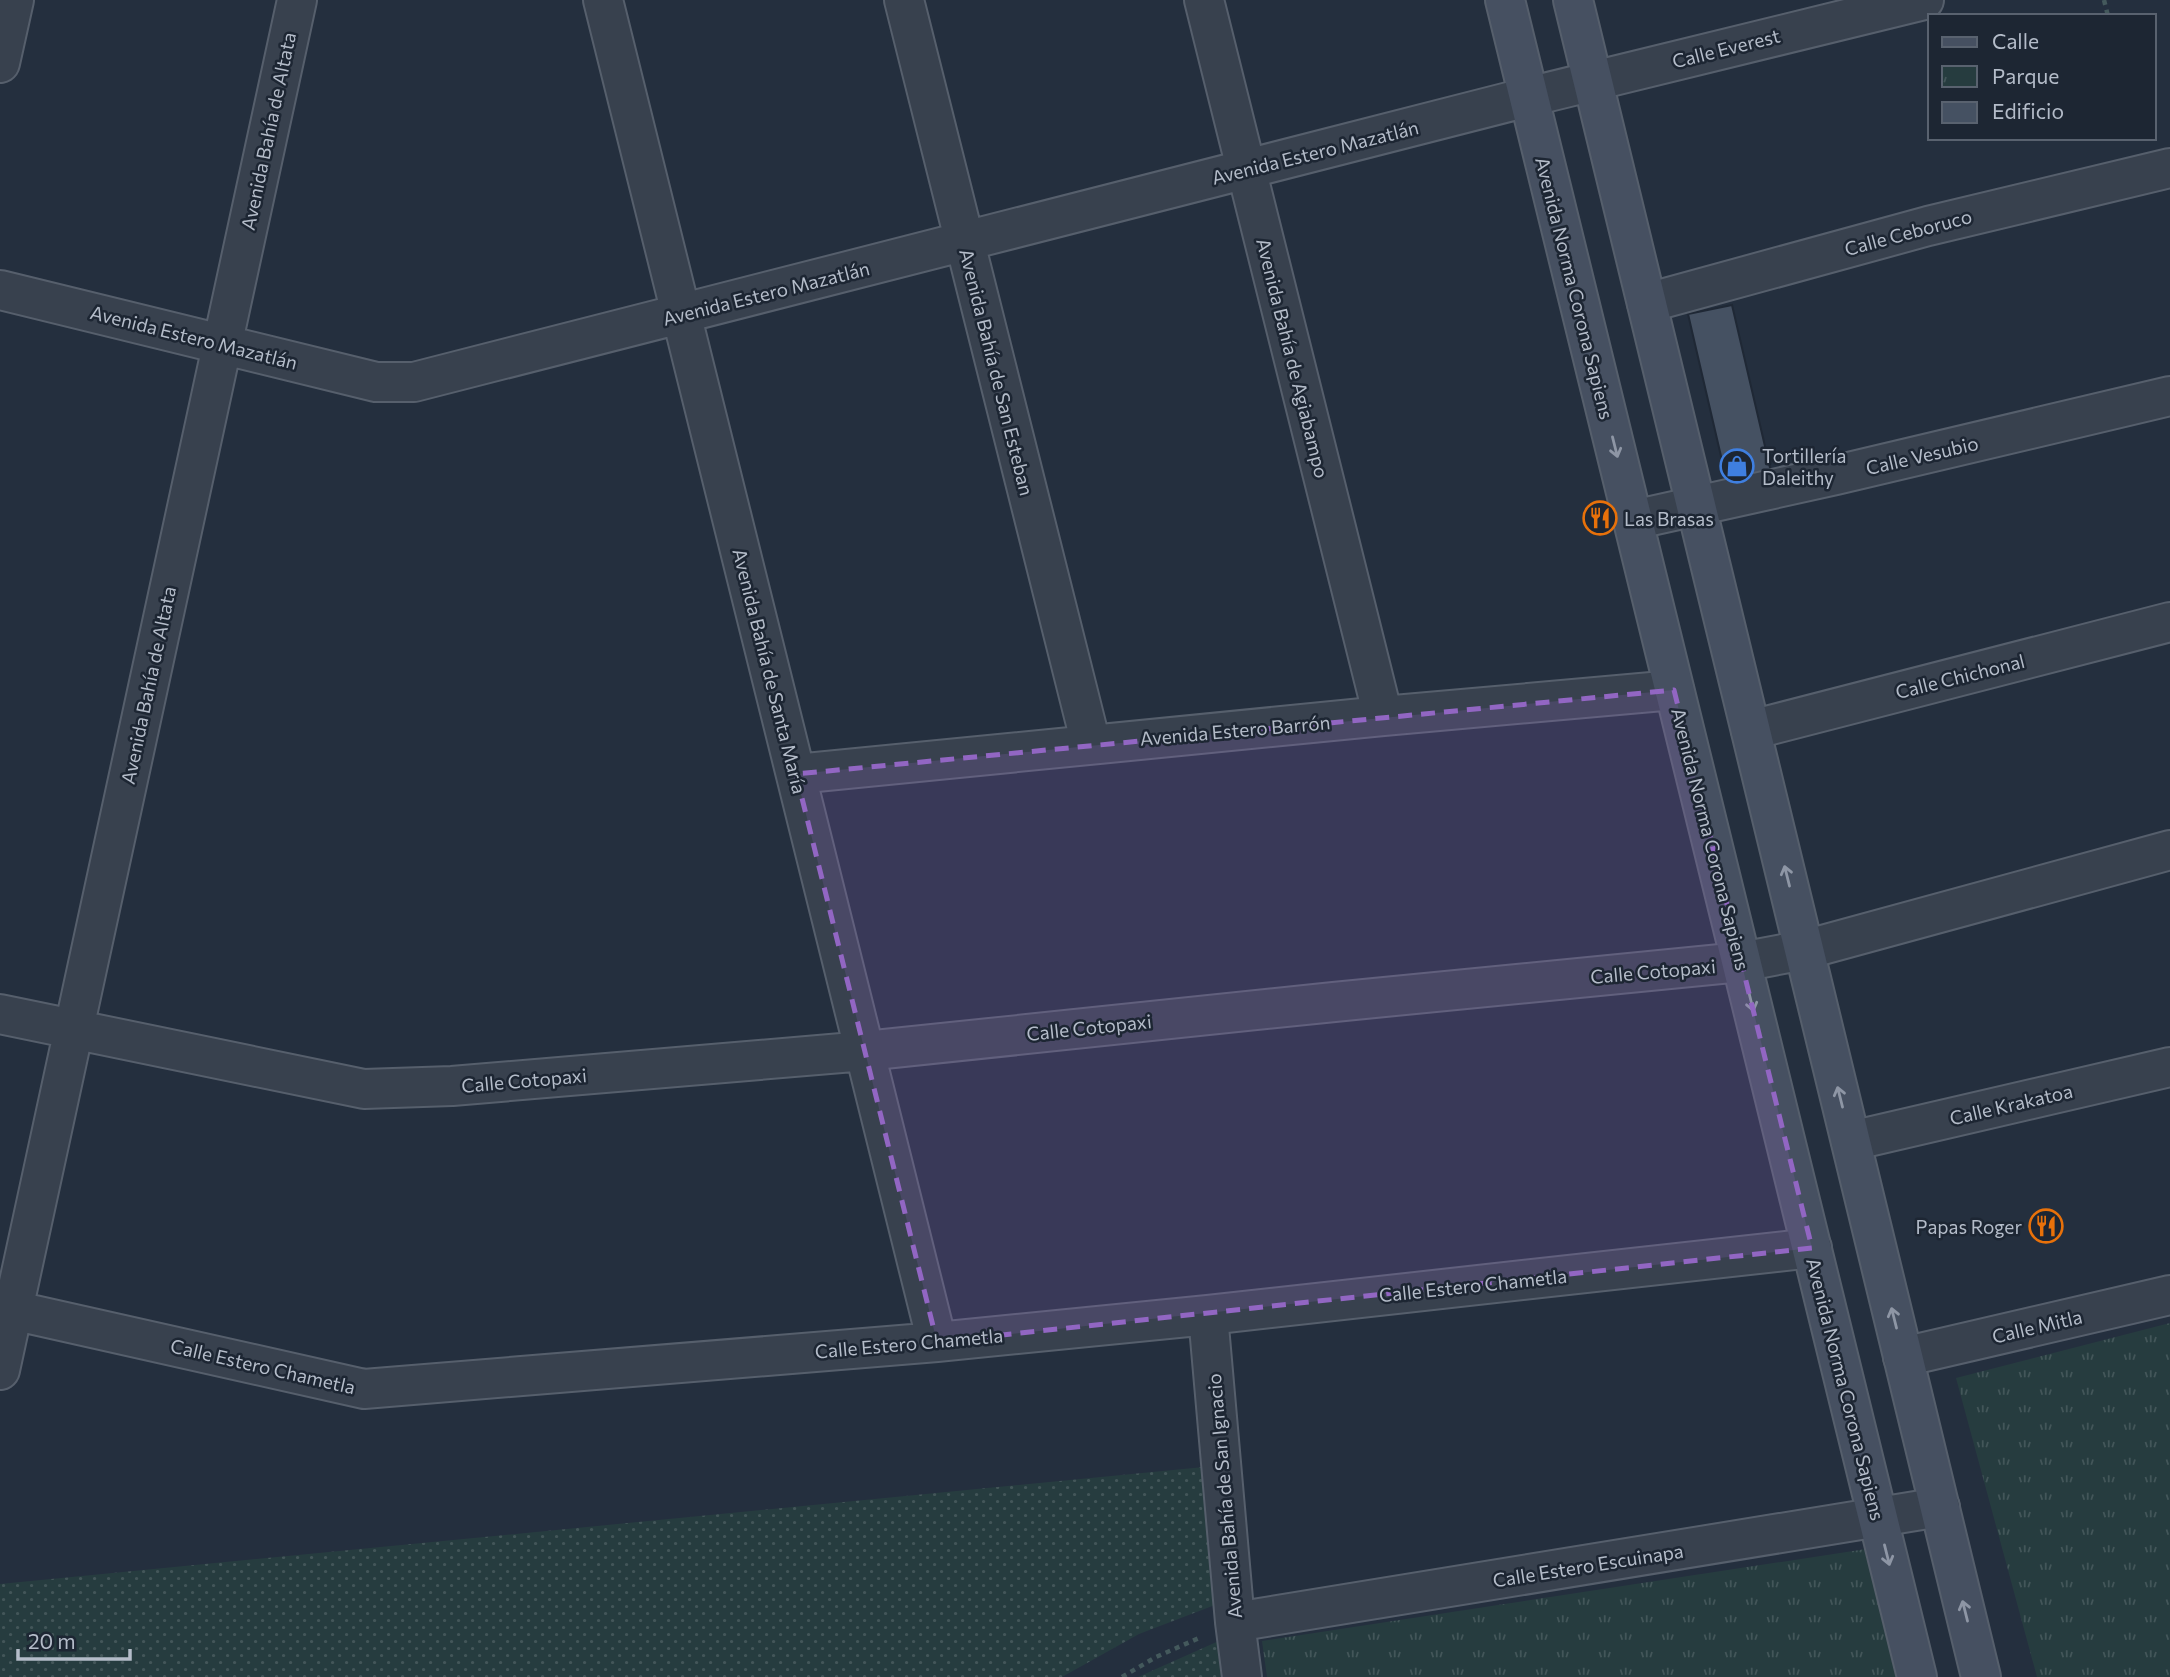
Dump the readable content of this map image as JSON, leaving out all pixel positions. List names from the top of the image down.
{
  "streets": {
    "street": [
      "Calle Everest",
      "Avenida Bahía de Altata",
      "Avenida Estero Mazatlán",
      "Calle Ceboruco",
      "Avenida Norma Corona Sapiens",
      "Avenida Bahía de Agiabampo",
      "Avenida Bahía de San Esteban",
      "Calle Vesubio",
      "Avenida Bahía de Santa María",
      "Calle Chichonal",
      "Avenida Estero Barrón",
      "Calle Cotopaxi",
      "Calle Krakatoa",
      "Calle Estero Chametla",
      "Calle Mitla",
      "Avenida Bahía de San Ignacio",
      "Calle Estero Escuinapa"
    ]
  },
  "crossings": [
    ["Calle Everest", "Avenida Estero Mazatlán"],
    ["Calle Everest", "Avenida Norma Corona Sapiens"],
    ["Avenida Bahía de Altata", "Avenida Estero Mazatlán"],
    ["Avenida Bahía de Altata", "Calle Cotopaxi"],
    ["Avenida Bahía de Altata", "Calle Estero Chametla"],
    ["Avenida Estero Mazatlán", "Avenida Norma Corona Sapiens"],
    ["Avenida Estero Mazatlán", "Avenida Bahía de Agiabampo"],
    ["Avenida Estero Mazatlán", "Avenida Bahía de San Esteban"],
    ["Avenida Estero Mazatlán", "Avenida Bahía de Santa María"],
    ["Avenida Norma Corona Sapiens", "Calle Vesubio"],
    ["Avenida Norma Corona Sapiens", "Avenida Estero Barrón"],
    ["Avenida Norma Corona Sapiens", "Calle Cotopaxi"],
    ["Avenida Norma Corona Sapiens", "Calle Estero Chametla"],
    ["Avenida Norma Corona Sapiens", "Calle Estero Escuinapa"],
    ["Avenida Bahía de Agiabampo", "Avenida Estero Barrón"],
    ["Avenida Bahía de San Esteban", "Avenida Estero Barrón"],
    ["Avenida Bahía de Santa María", "Avenida Estero Barrón"],
    ["Avenida Bahía de Santa María", "Calle Cotopaxi"],
    ["Avenida Bahía de Santa María", "Calle Estero Chametla"],
    ["Calle Estero Chametla", "Avenida Bahía de San Ignacio"],
    ["Avenida Bahía de San Ignacio", "Calle Estero Escuinapa"]
  ],
  "places": {
    "shop": ["Tortillería Daleithy"],
    "restaurant": ["Las Brasas", "Papas Roger"]
  },
  "legend": ["Calle", "Parque", "Edificio"],
  "scale_bar": "20 m"
}
